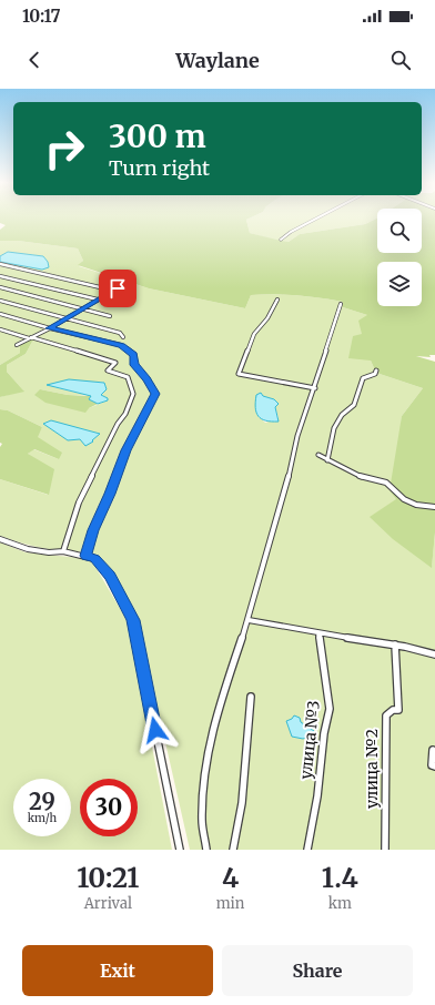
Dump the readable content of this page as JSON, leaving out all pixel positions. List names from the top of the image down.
{
  "streets": {
    "street": ["улица №3", "улица №2"]
  },
  "page": {
    "status": "10:17",
    "header": "Waylane",
    "turn": ["300 m", "Turn right"],
    "speed": "29 km/h",
    "limit": "30",
    "eta": [
      "10:21",
      "Arrival",
      "4",
      "min",
      "1.4",
      "km"
    ],
    "buttons": ["Exit", "Share"]
  }
}
